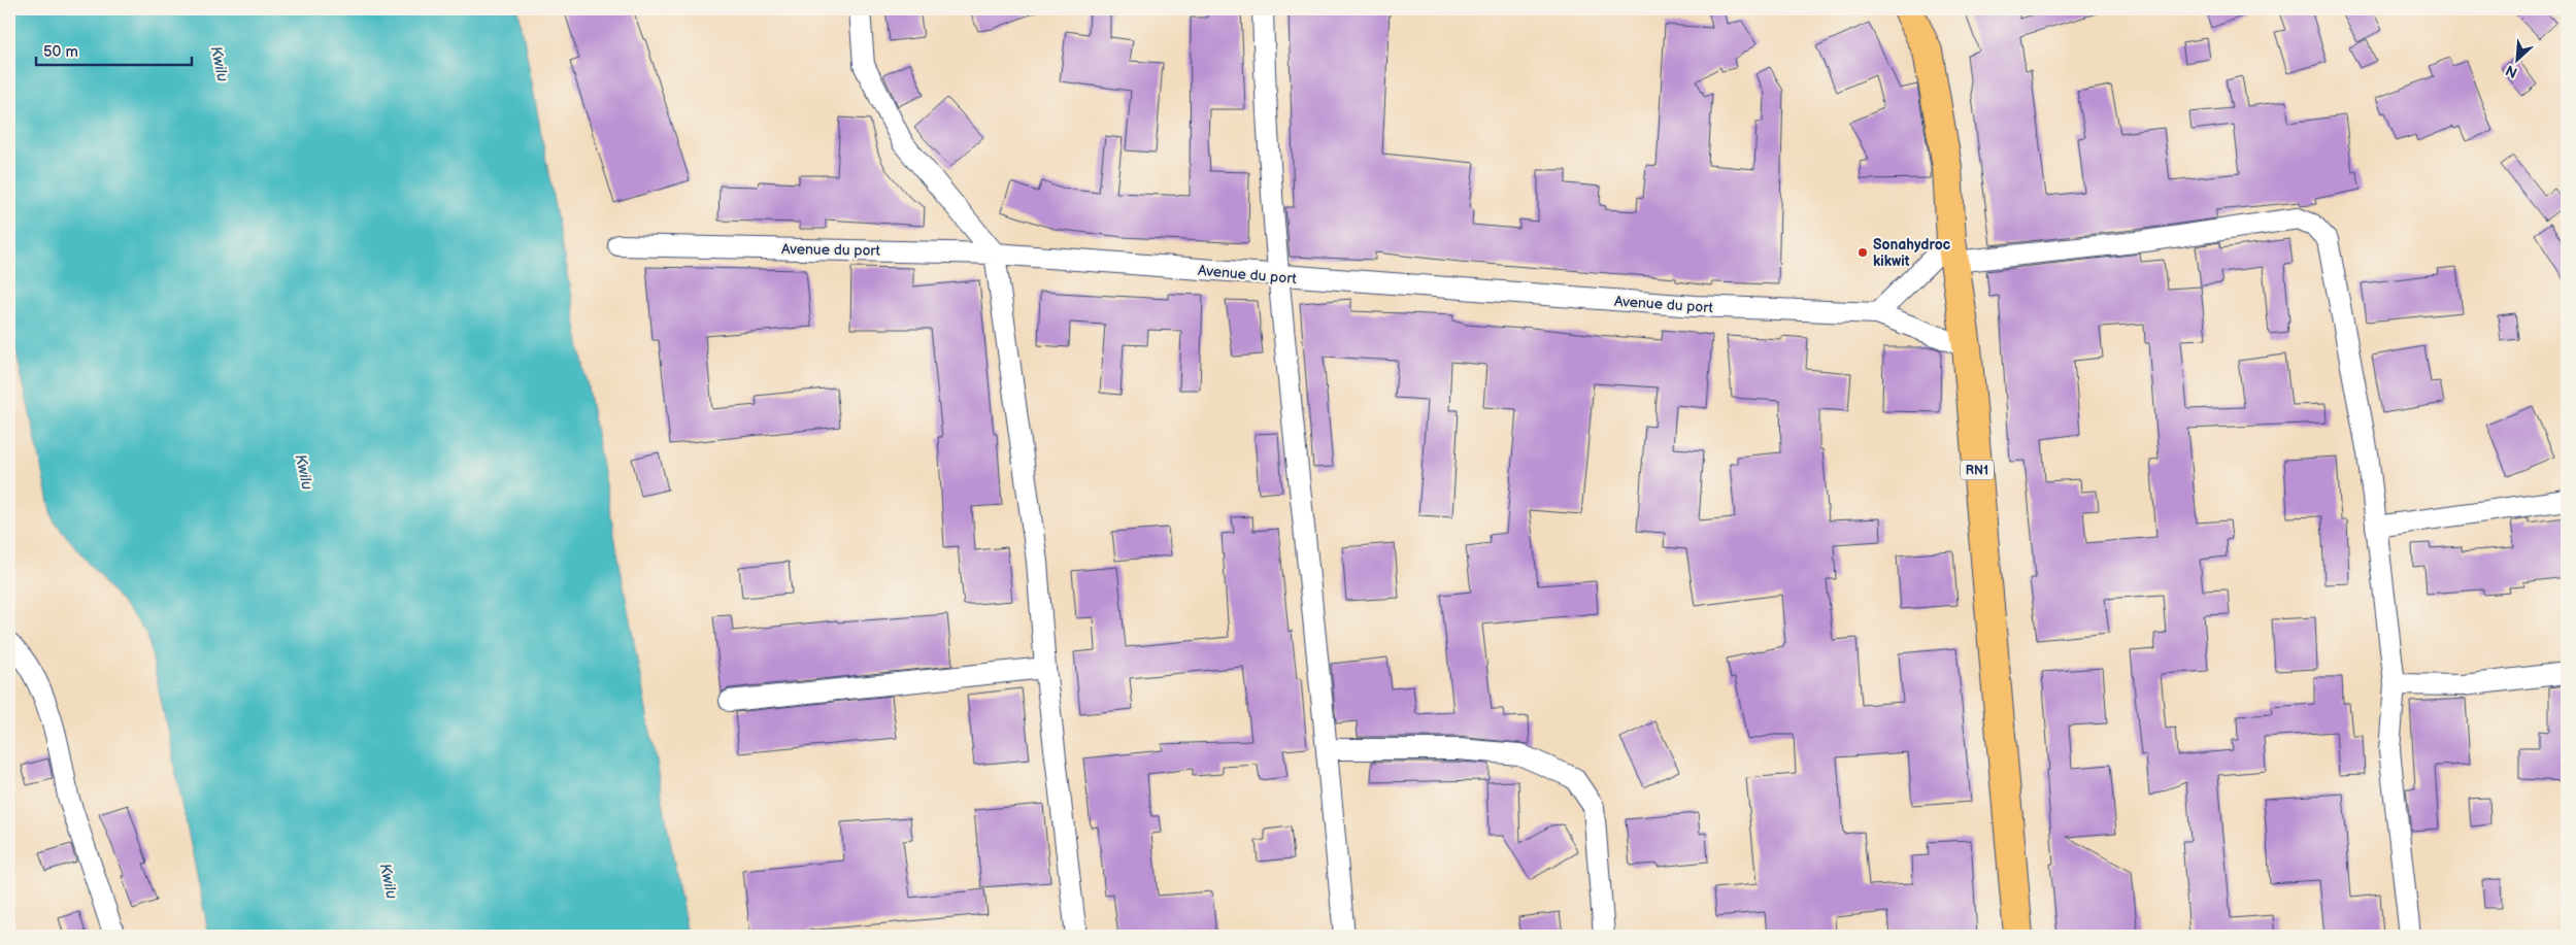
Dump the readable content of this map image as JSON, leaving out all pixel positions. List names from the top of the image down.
{
  "streets": {
    "highway": ["RN1"],
    "street": ["Avenue du port"]
  },
  "crossings": [
    ["Avenue du port", "RN1"]
  ],
  "water": ["Kwilu"],
  "places": ["Sonahydroc kikwit"],
  "scale_bar": "50 m",
  "north": "bottom left"
}
